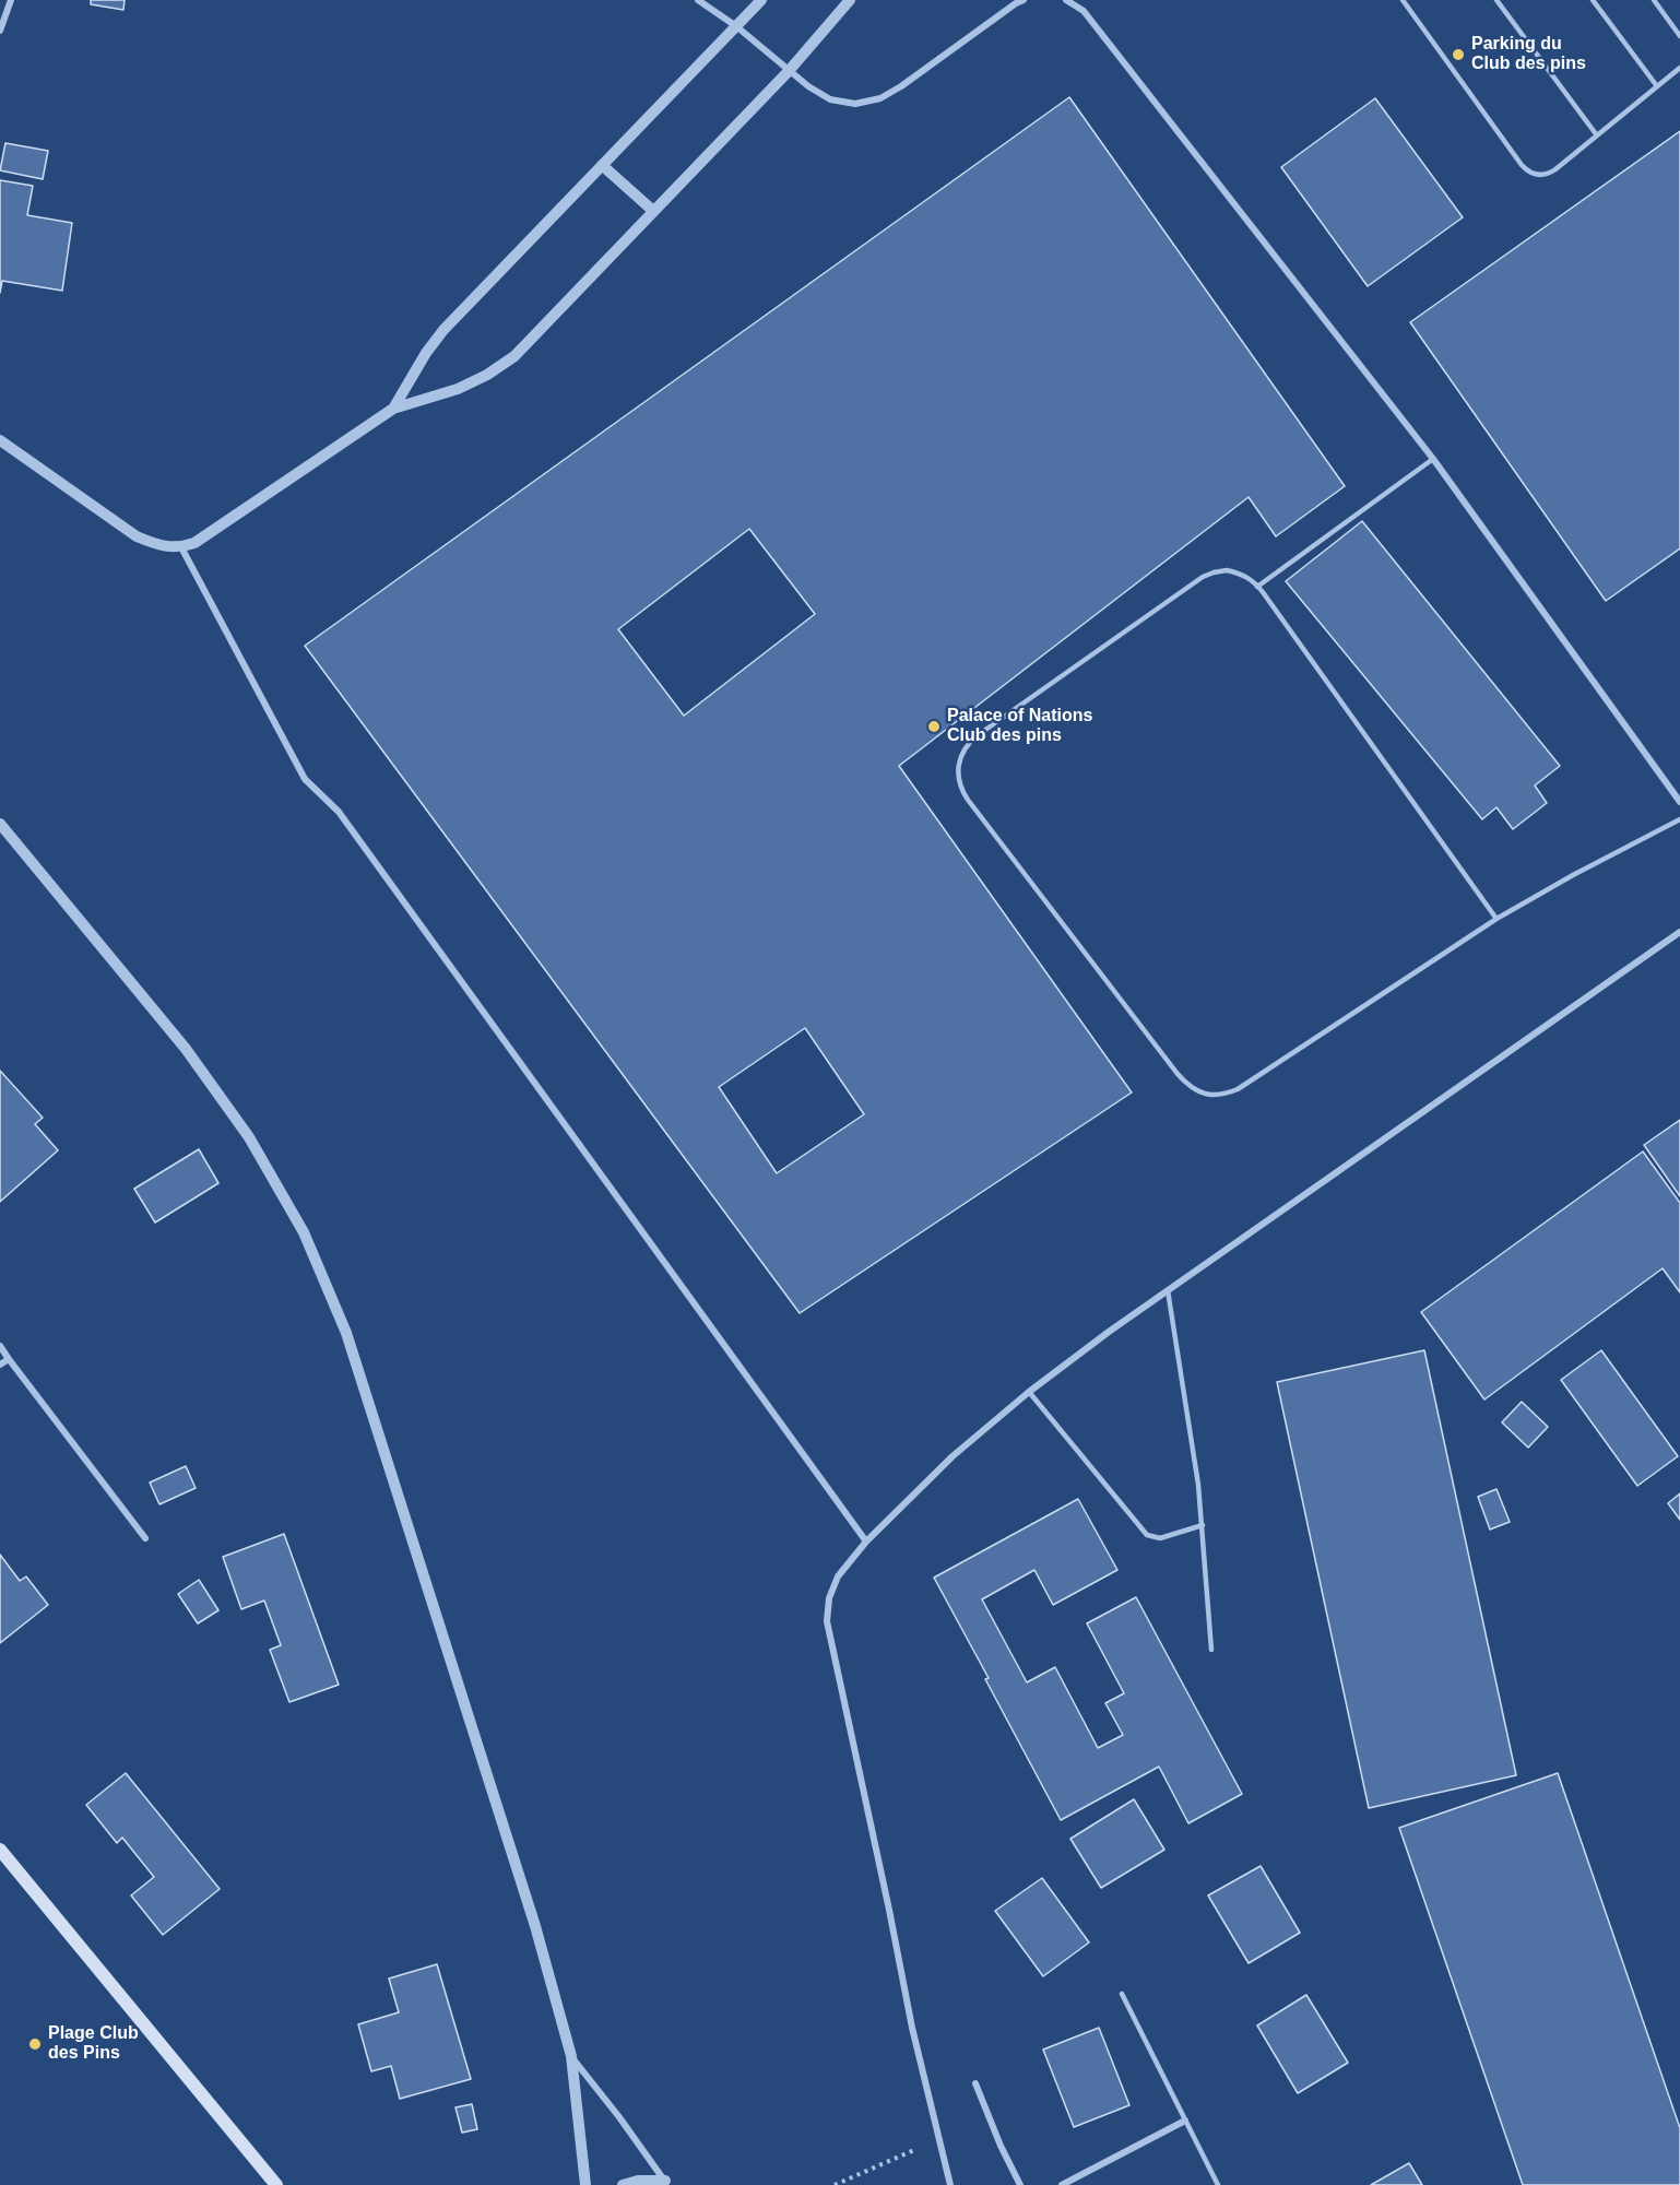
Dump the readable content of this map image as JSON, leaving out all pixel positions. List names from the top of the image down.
{
  "places": ["Parking du Club des pins", "Palace of Nations Club des pins", "Plage Club des Pins"]
}
